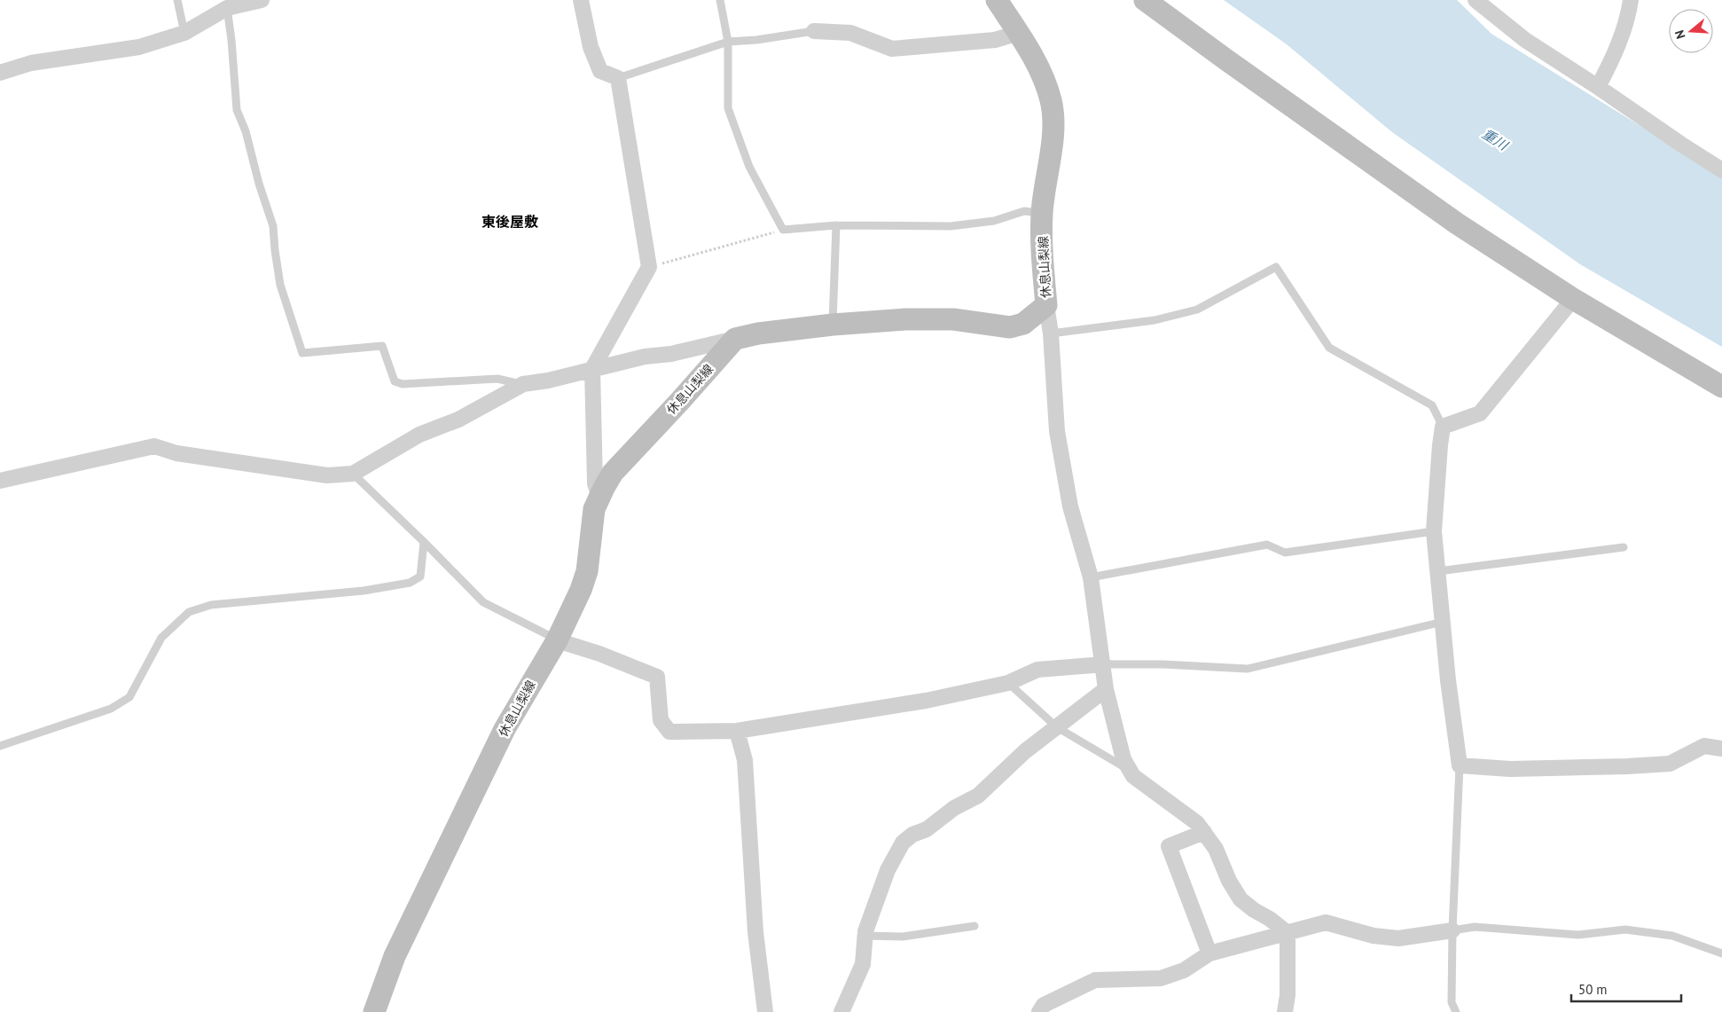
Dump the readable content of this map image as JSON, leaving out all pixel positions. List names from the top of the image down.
{
  "streets": {
    "main road": ["休息山梨線"]
  },
  "districts": ["東後屋敷"],
  "water": ["重川"],
  "scale_bar": "50 m",
  "north": "left"
}
